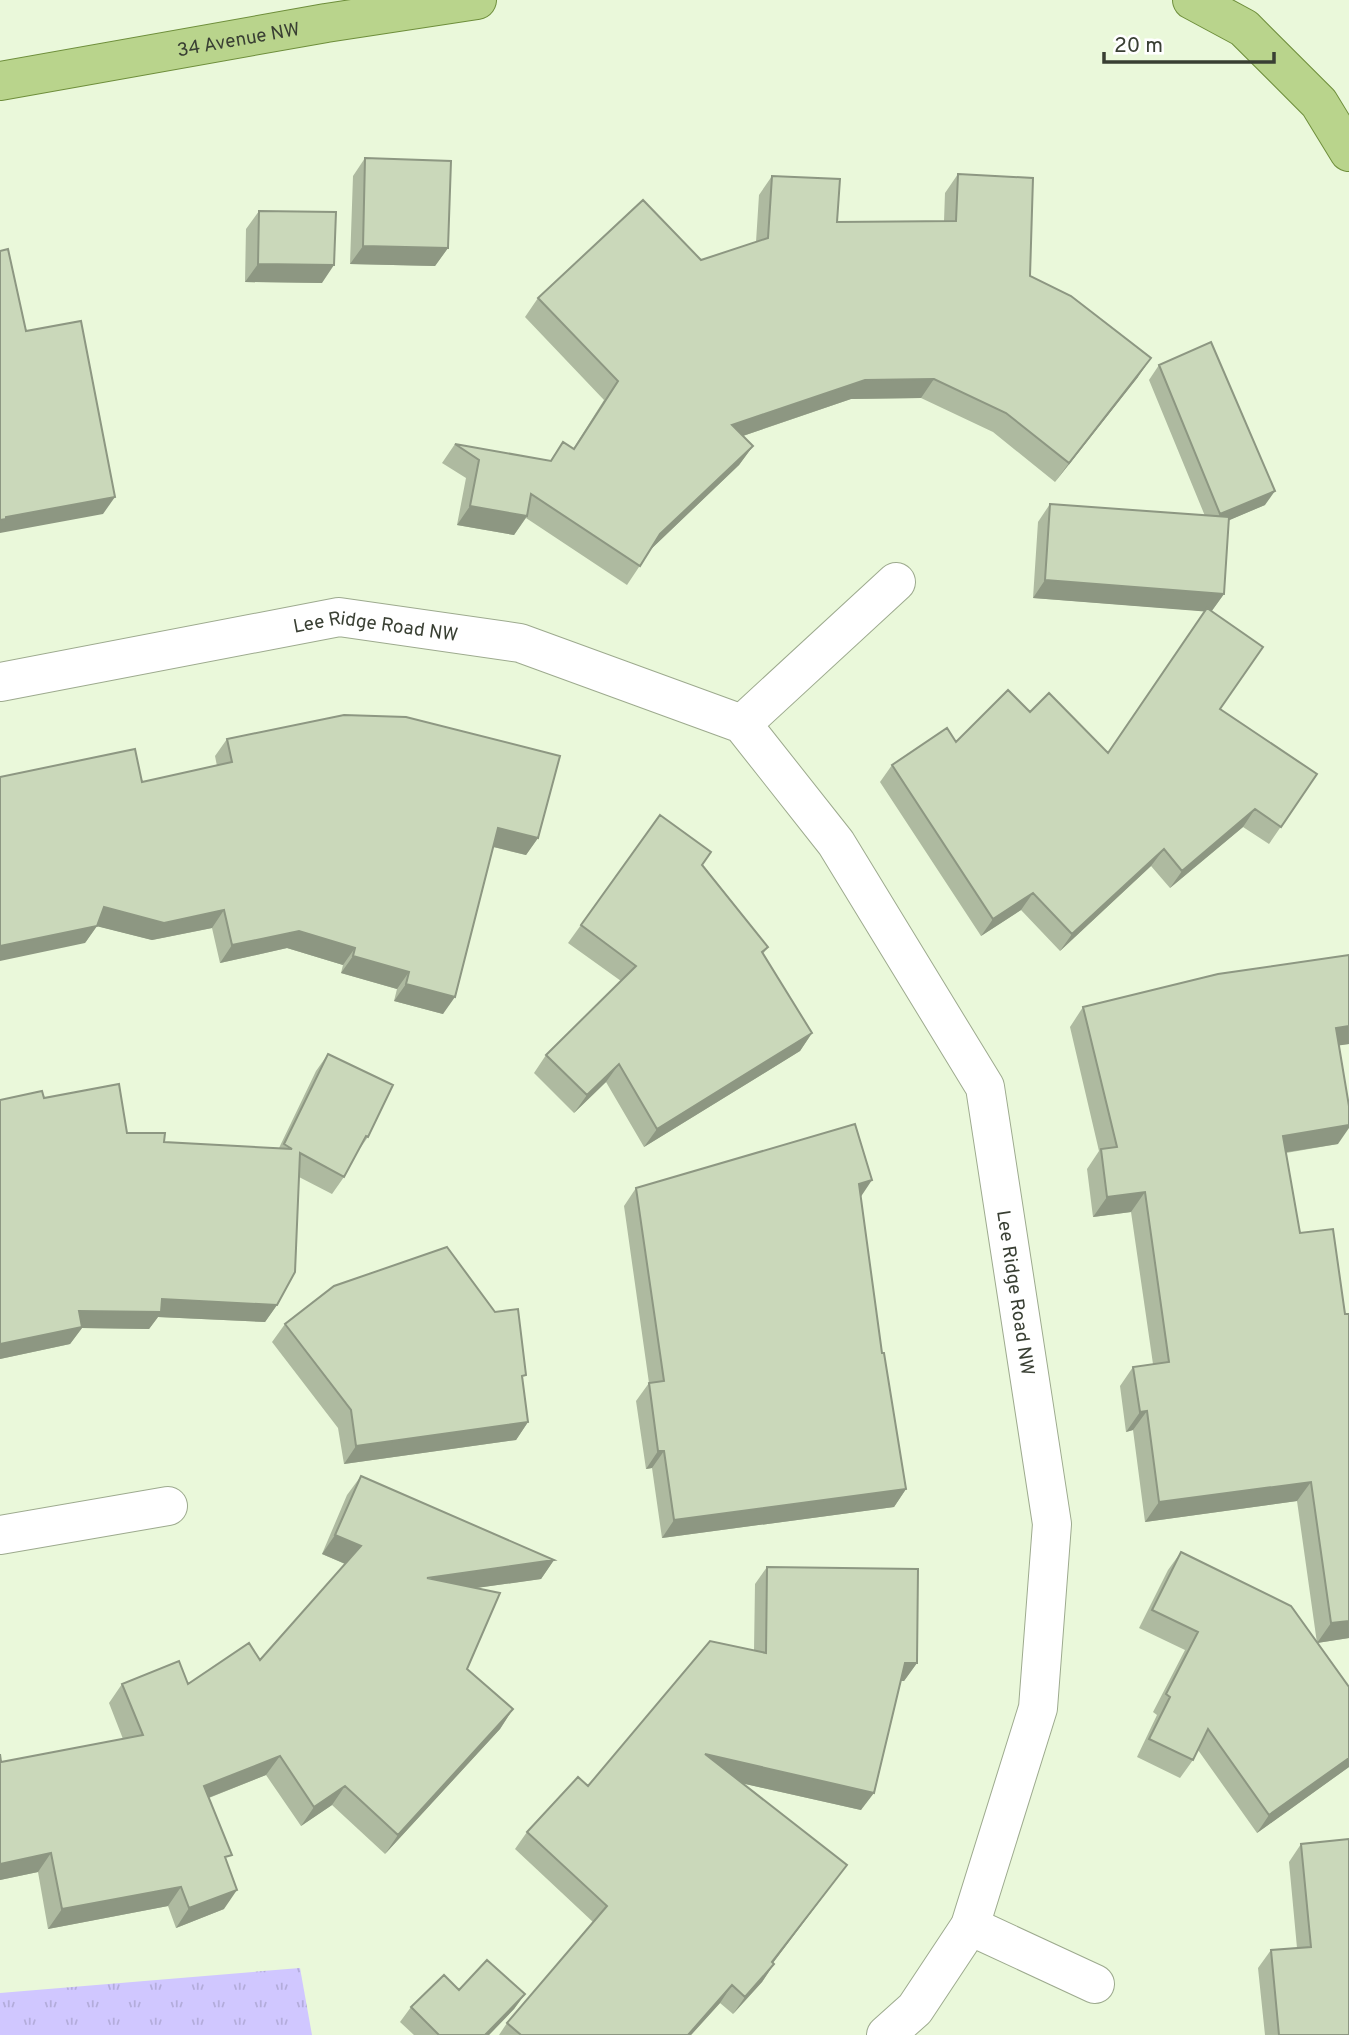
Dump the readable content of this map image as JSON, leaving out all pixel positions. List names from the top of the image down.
{
  "streets": {
    "main road": ["34 Avenue NW"],
    "street": ["Lee Ridge Road NW"]
  },
  "scale_bar": "20 m"
}
